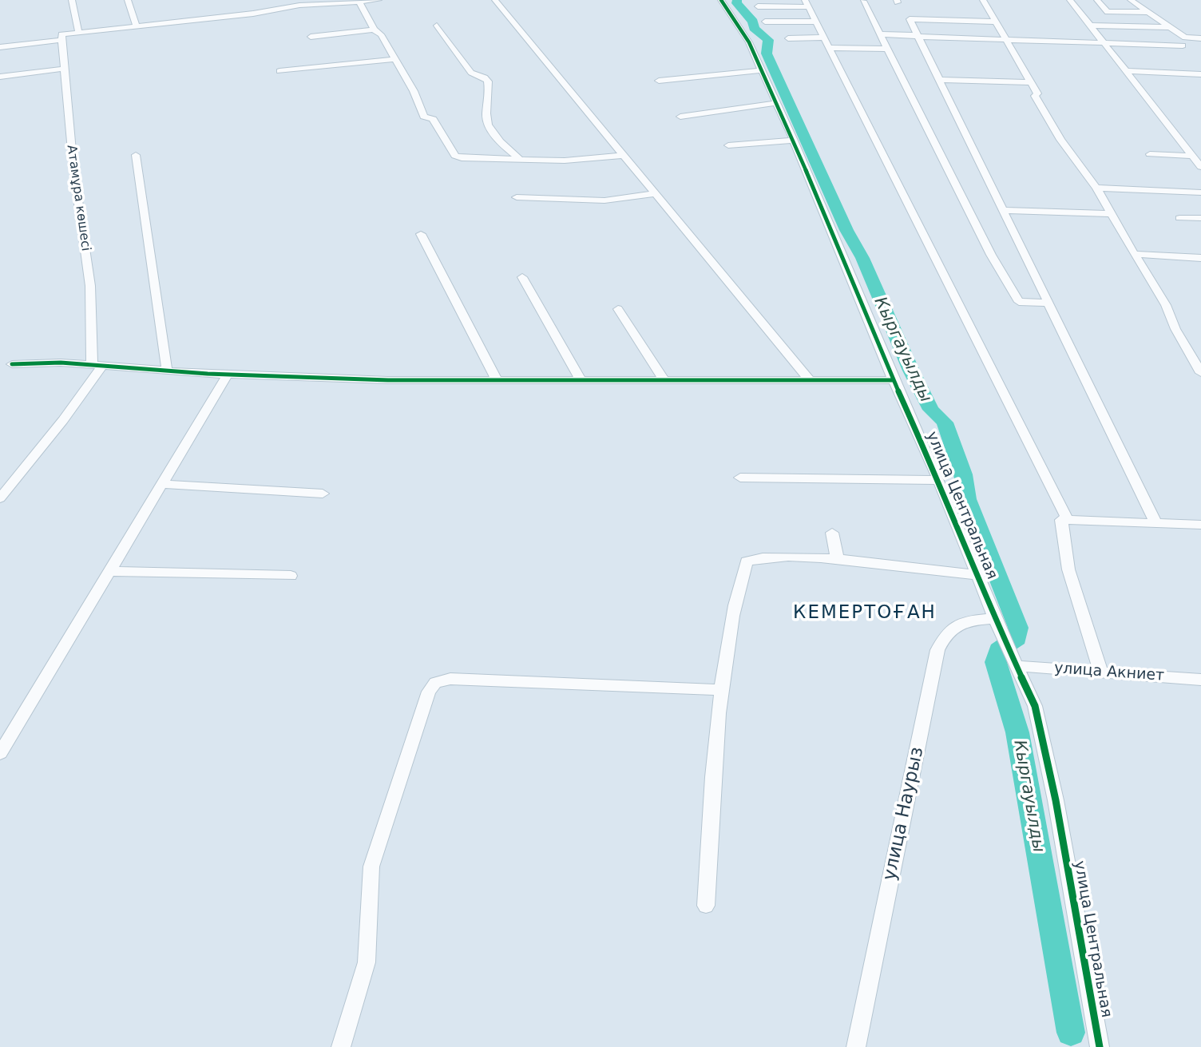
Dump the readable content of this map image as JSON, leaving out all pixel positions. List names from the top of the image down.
{
  "streets": {
    "street": [
      "Атамұра көшесі",
      "улица Центральная",
      "улица Акниет",
      "улица Наурыз"
    ]
  },
  "crossings": [
    ["улица Центральная", "улица Акниет"],
    ["улица Центральная", "улица Наурыз"]
  ],
  "districts": ["КЕМЕРТОҒАН"],
  "water": ["Кыргауылды"]
}
